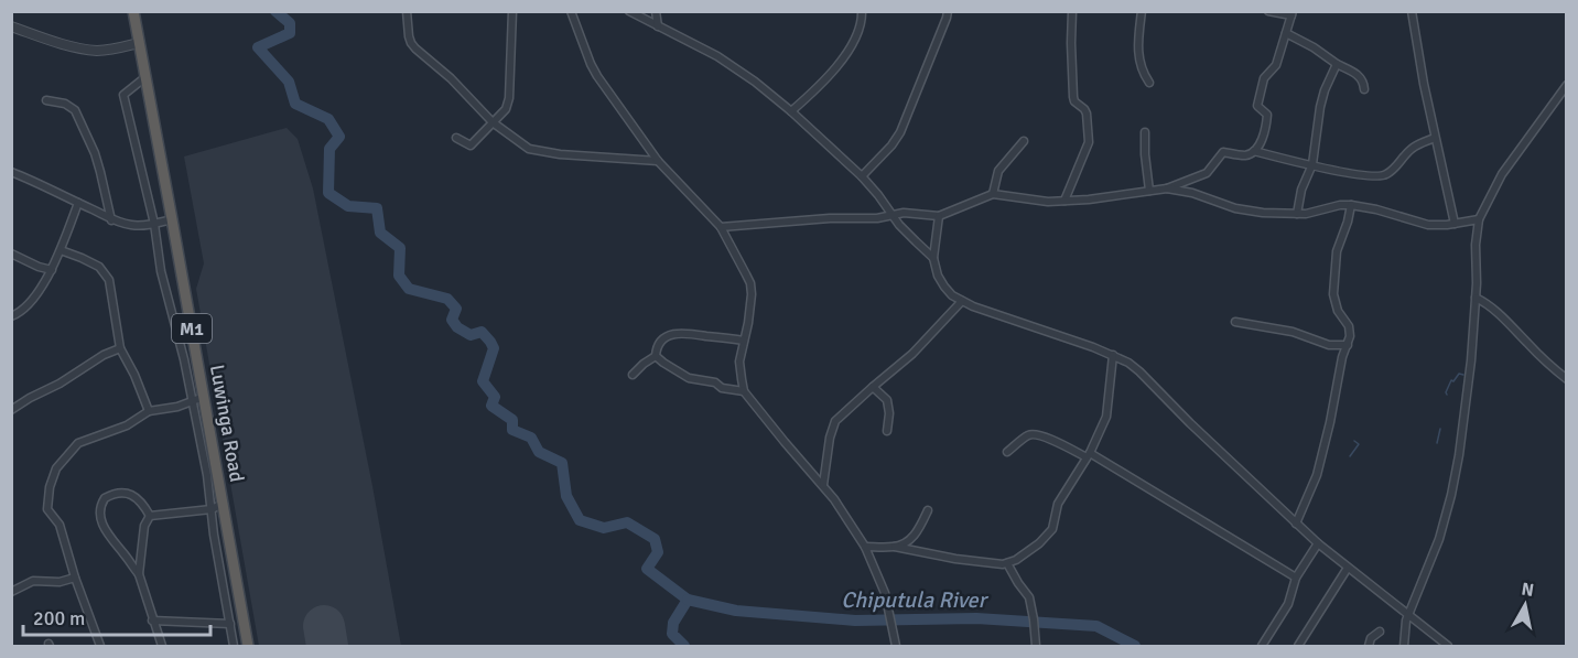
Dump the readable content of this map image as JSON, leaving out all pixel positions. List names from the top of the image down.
{
  "streets": {
    "highway": ["M1", "Luwinga Road"]
  },
  "water": ["Chiputula River"],
  "scale_bar": "200 m",
  "north": "top"
}
